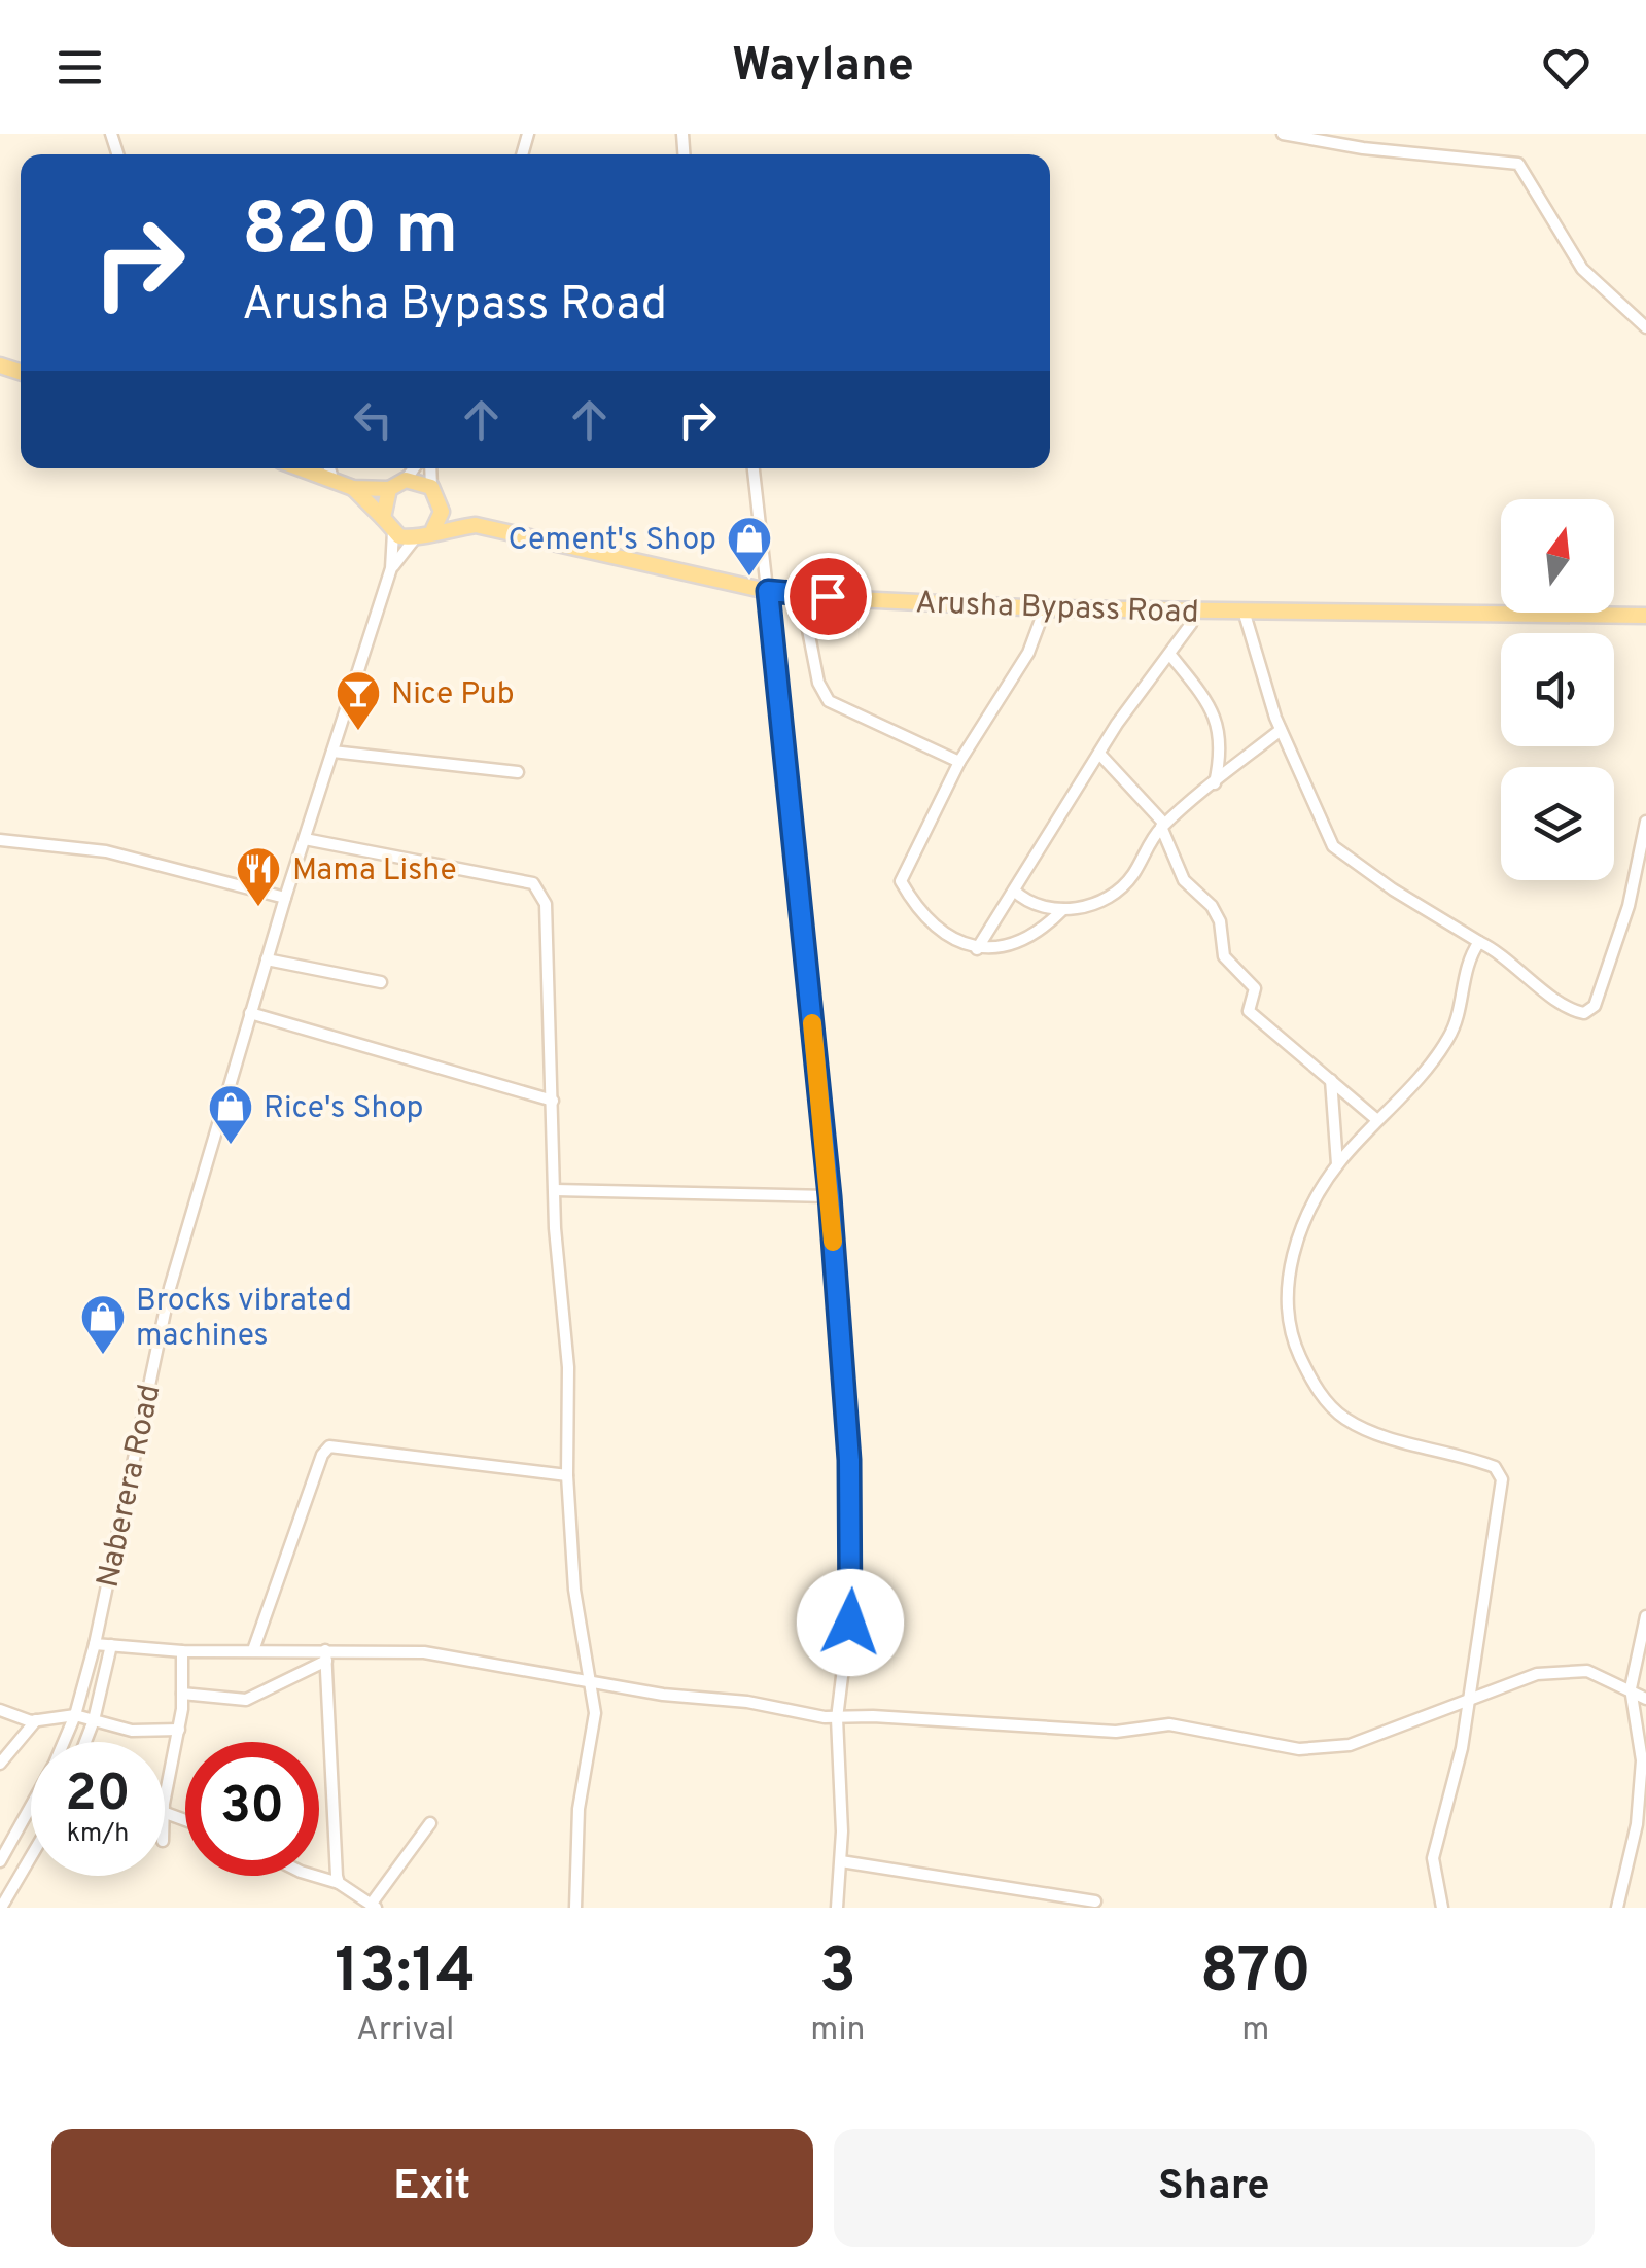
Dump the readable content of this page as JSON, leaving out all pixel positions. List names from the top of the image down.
{
  "streets": {
    "main road": ["Arusha Bypass Road"],
    "street": ["Naberera Road"]
  },
  "crossings": [
    ["Arusha Bypass Road", "Naberera Road"]
  ],
  "places": {
    "shop": ["Cement's Shop", "Rice's Shop", "Brocks vibrated machines"],
    "bar": ["Nice Pub"],
    "restaurant": ["Mama Lishe"]
  },
  "north": "top",
  "page": {
    "header": "Waylane",
    "turn": ["820 m", "Arusha Bypass Road"],
    "speed": "20 km/h",
    "limit": "30",
    "eta": [
      "13:14",
      "Arrival",
      "3",
      "min",
      "870",
      "m"
    ],
    "buttons": ["Exit", "Share"]
  }
}
